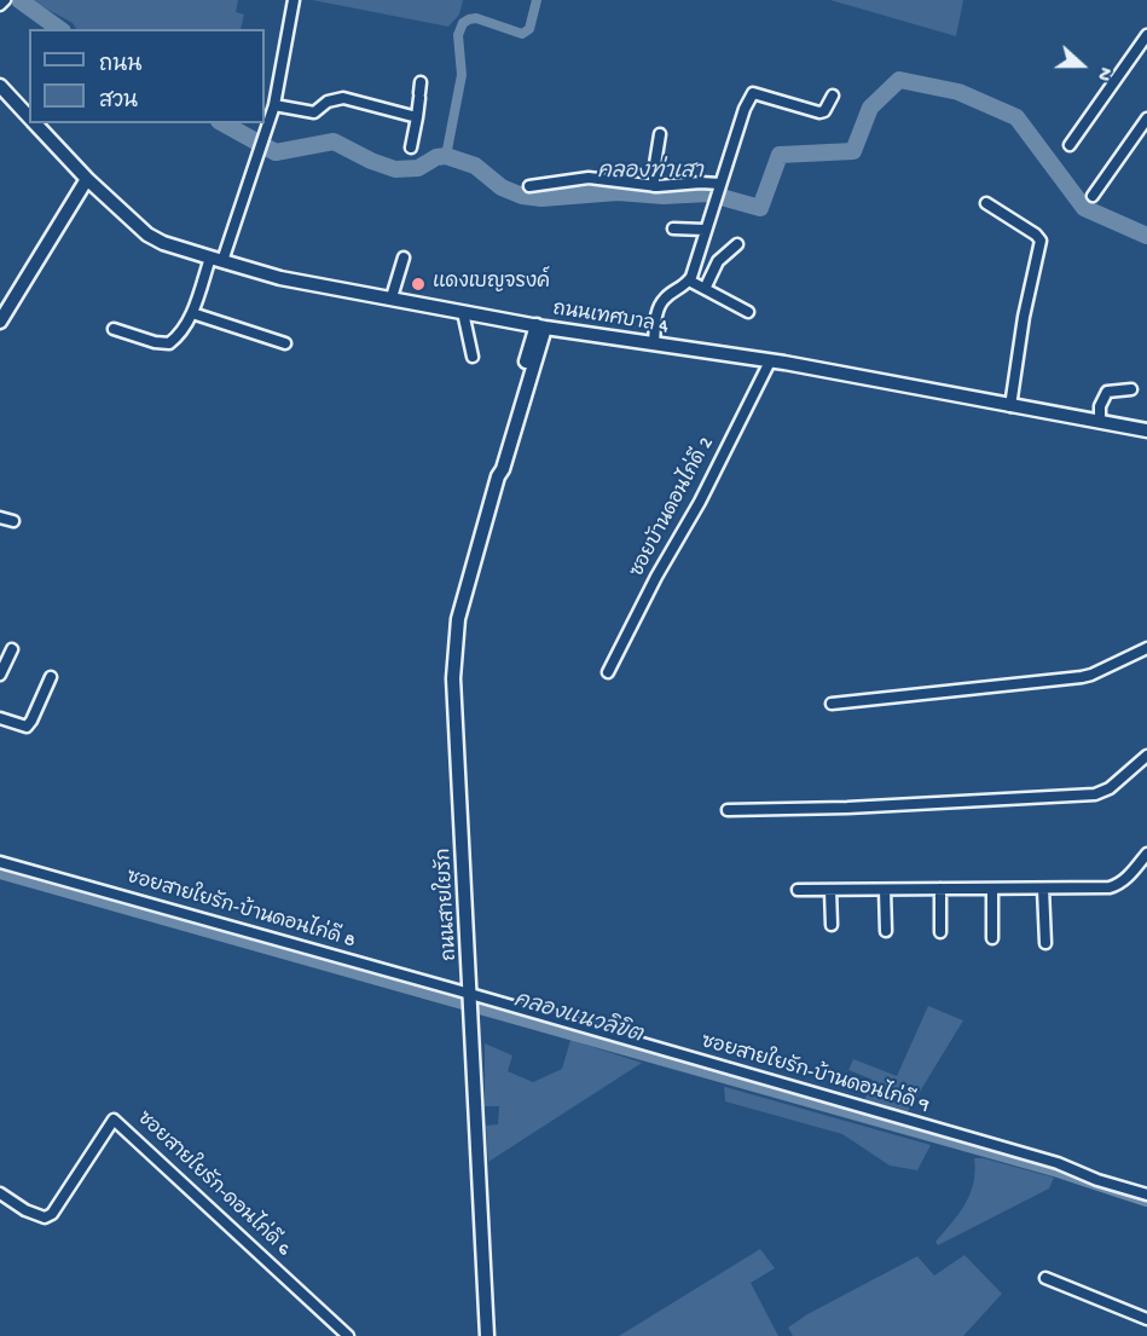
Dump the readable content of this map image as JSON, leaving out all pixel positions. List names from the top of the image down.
{
  "streets": {
    "street": [
      "ถนนเทศบาล 4",
      "ซอยบัานดอนไก่ดี 2",
      "ถนนสายใยรัก",
      "ซอยสายใยรัก-บ้านดอนไก่ดี 8",
      "ซอยสายใยรัก-บ้านดอนไก่ดี 9",
      "ซอยสายใยรัก-ดอนไก่ดี 6"
    ]
  },
  "crossings": [
    ["ถนนเทศบาล 4", "ซอยบัานดอนไก่ดี 2"],
    ["ถนนเทศบาล 4", "ถนนสายใยรัก"],
    ["ถนนสายใยรัก", "ซอยสายใยรัก-บ้านดอนไก่ดี 8"],
    ["ถนนสายใยรัก", "ซอยสายใยรัก-บ้านดอนไก่ดี 9"],
    ["ซอยสายใยรัก-บ้านดอนไก่ดี 8", "ซอยสายใยรัก-บ้านดอนไก่ดี 9"]
  ],
  "water": ["คลองท่าเสา", "คลองแนวลิขิต"],
  "places": ["แดงเบญจรงค์"],
  "legend": ["ถนน", "สวน"],
  "north": "right"
}
